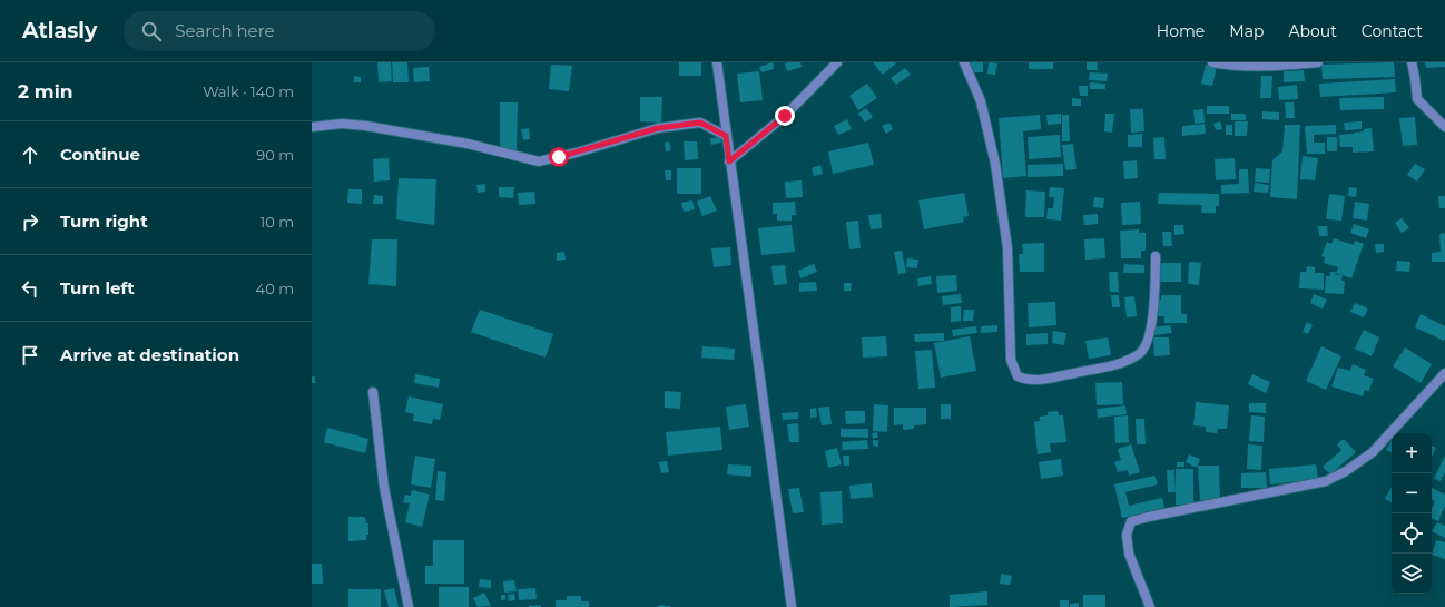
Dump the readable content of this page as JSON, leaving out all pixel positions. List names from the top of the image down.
{
  "page": {
    "header": "Atlasly",
    "search": "Search here",
    "nav": [
      "Home",
      "Map",
      "About",
      "Contact"
    ],
    "heading": ["2 min", "Walk · 140 m"],
    "list": [
      ["Continue", "90 m"],
      ["Turn right", "10 m"],
      ["Turn left", "40 m"],
      "Arrive at destination"
    ],
    "map_buttons": ["+", "−"]
  }
}
